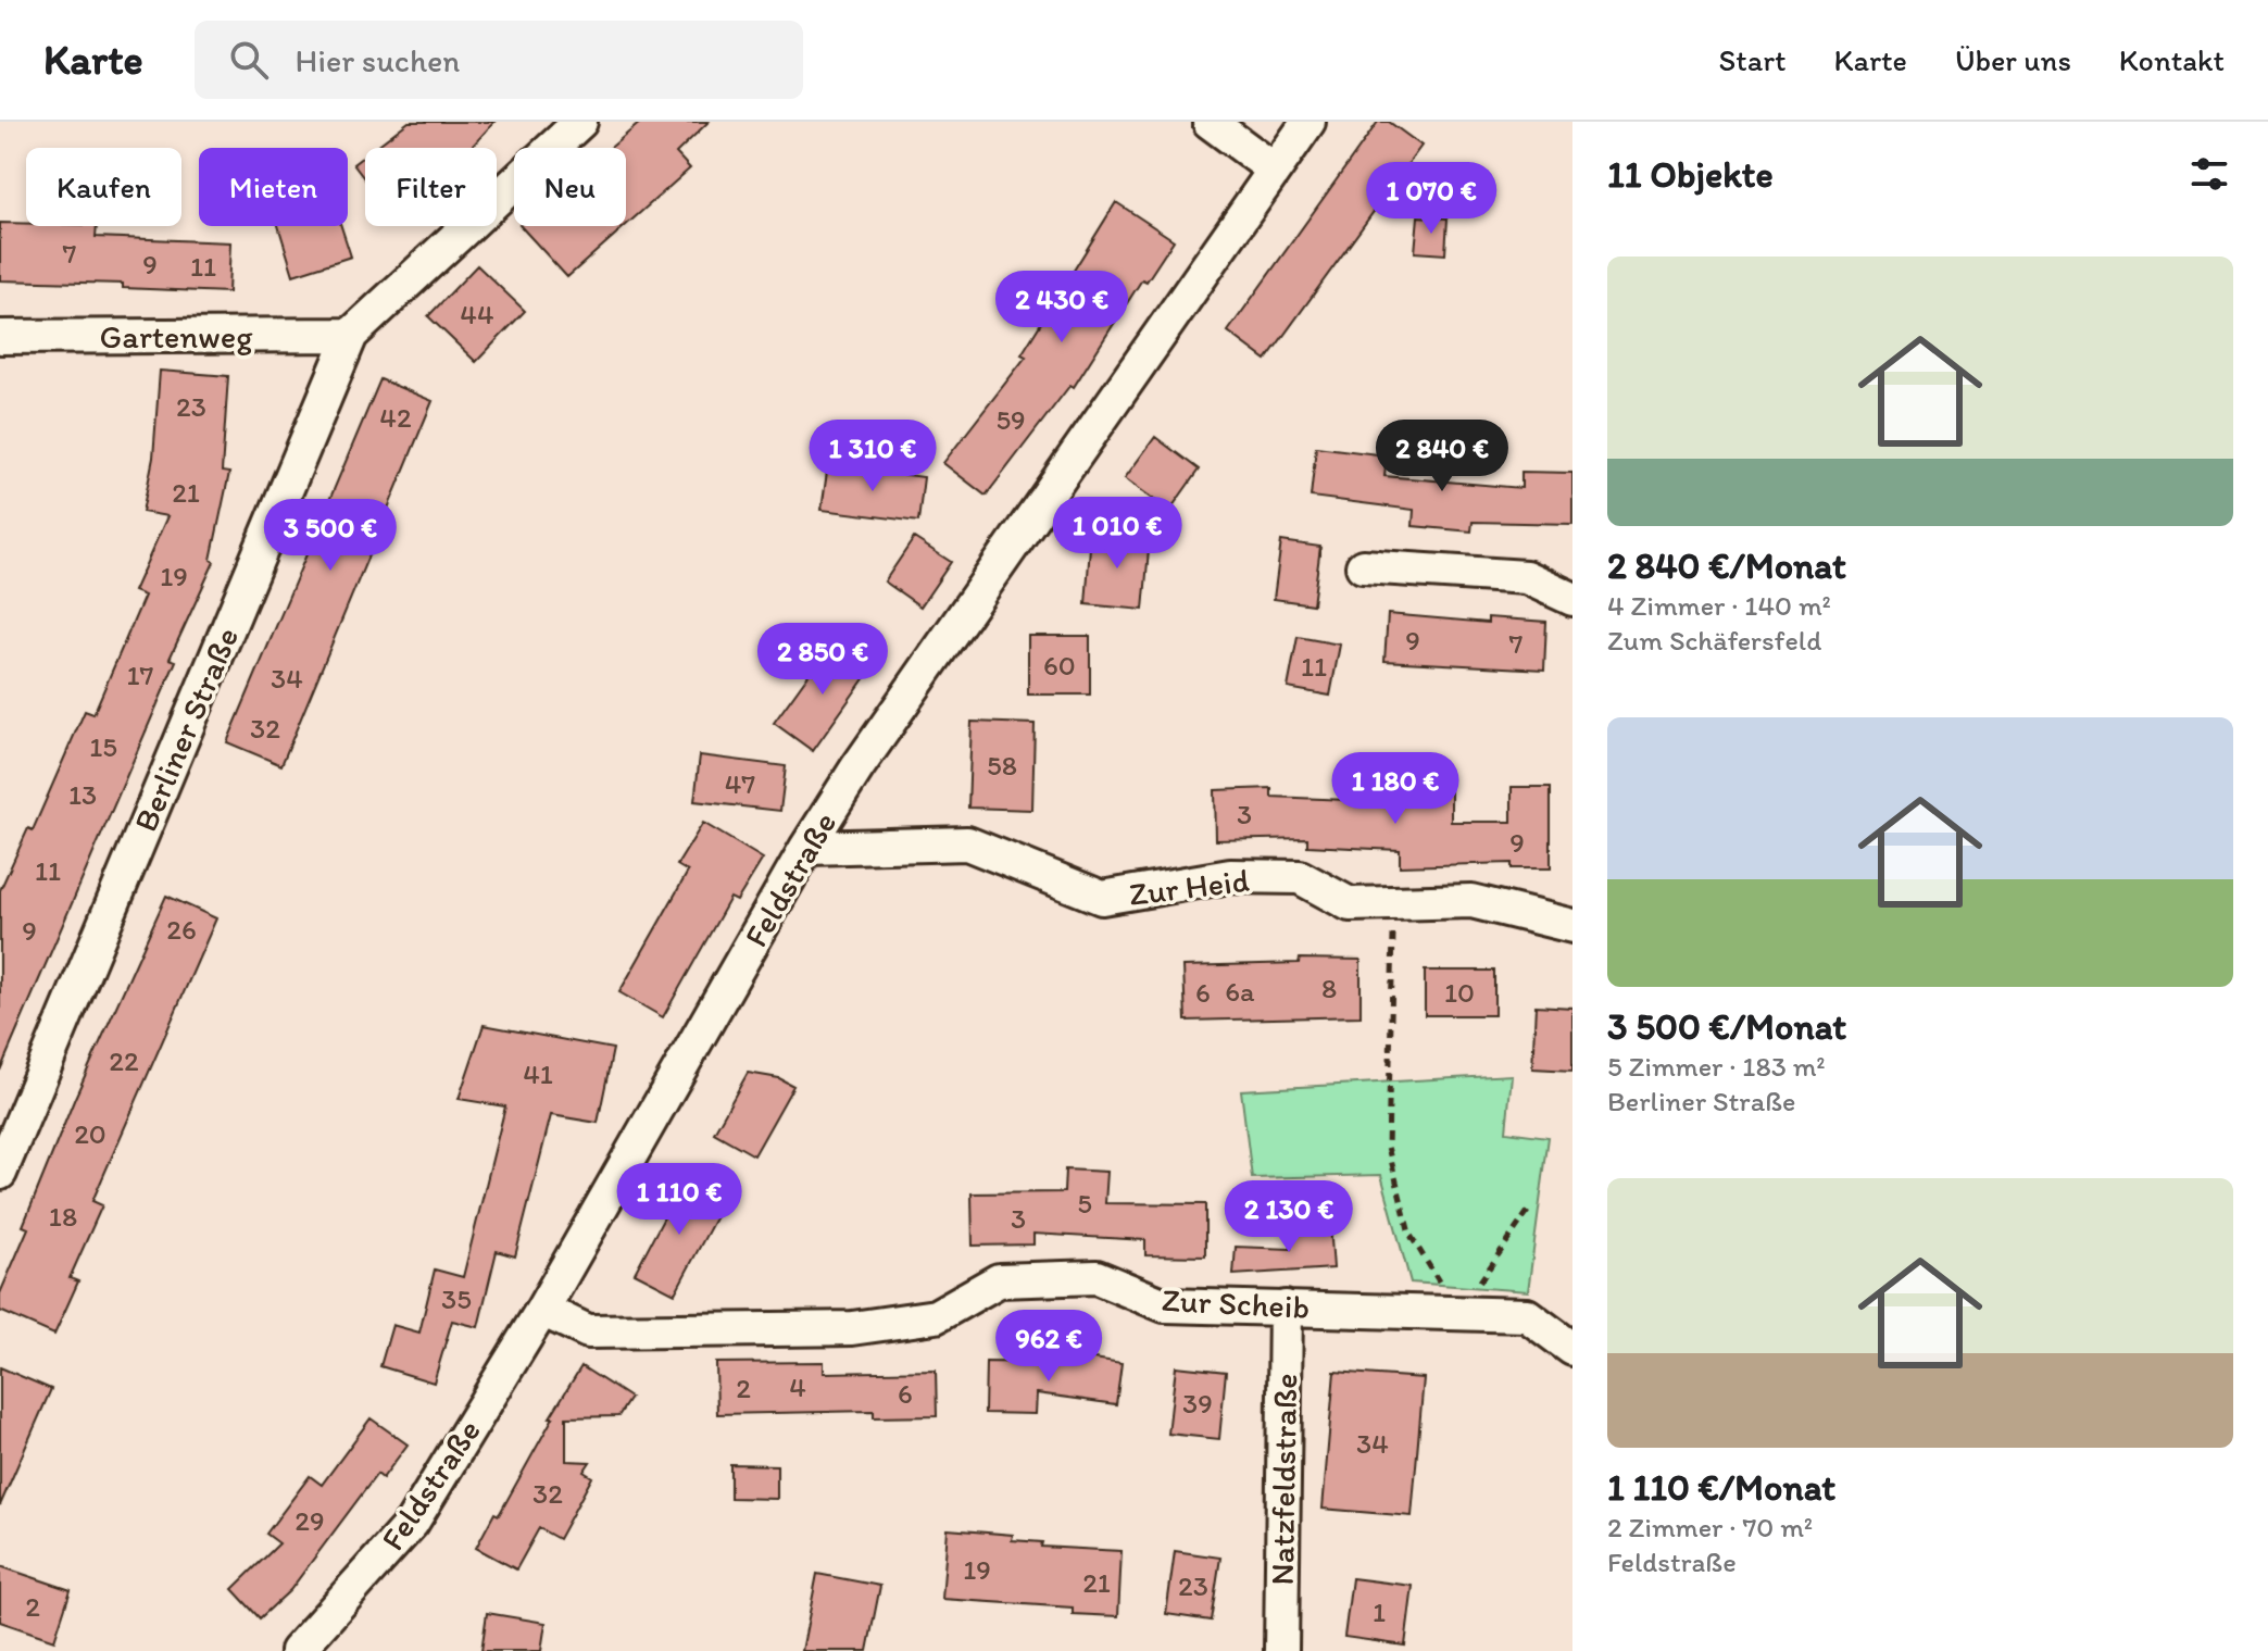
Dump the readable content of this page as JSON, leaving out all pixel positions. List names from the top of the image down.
{
  "streets": {
    "street": [
      "Gartenweg",
      "Berliner Straße",
      "Feldstraße",
      "Zur Heid",
      "Zur Scheib",
      "Natzfeldstraße"
    ]
  },
  "crossings": [
    ["Gartenweg", "Berliner Straße"],
    ["Feldstraße", "Zur Heid"],
    ["Feldstraße", "Zur Scheib"],
    ["Zur Scheib", "Natzfeldstraße"]
  ],
  "house_numbers": [
    "7",
    "9",
    "11",
    "44",
    "23",
    "42",
    "59",
    "21",
    "19",
    "9",
    "7",
    "60",
    "11",
    "17",
    "34",
    "32",
    "15",
    "58",
    "47",
    "13",
    "3",
    "9",
    "11",
    "26",
    "9",
    "8",
    "6a",
    "6",
    "10",
    "22",
    "41",
    "20",
    "5",
    "18",
    "3",
    "35",
    "4",
    "2",
    "6",
    "39",
    "34",
    "32",
    "29",
    "19",
    "21",
    "23",
    "2",
    "1"
  ],
  "page": {
    "header": "Karte",
    "search": "Hier suchen",
    "nav": [
      "Start",
      "Karte",
      "Über uns",
      "Kontakt"
    ],
    "heading": "11 Objekte",
    "chip": [
      "Kaufen",
      "Mieten",
      "Filter",
      "Neu"
    ],
    "price": [
      "1 070 €",
      "2 430 €",
      "1 310 €",
      "2 840 €",
      "1 010 €",
      "3 500 €",
      "2 850 €",
      "1 180 €",
      "1 110 €",
      "2 130 €",
      "962 €"
    ],
    "list": [
      {
        "name": "2 840 €/Monat",
        "note": "4 Zimmer · 140 m² · Zum Schäfersfeld"
      },
      {
        "name": "3 500 €/Monat",
        "note": "5 Zimmer · 183 m² · Berliner Straße"
      },
      {
        "name": "1 110 €/Monat",
        "note": "2 Zimmer · 70 m² · Feldstraße"
      }
    ]
  }
}
